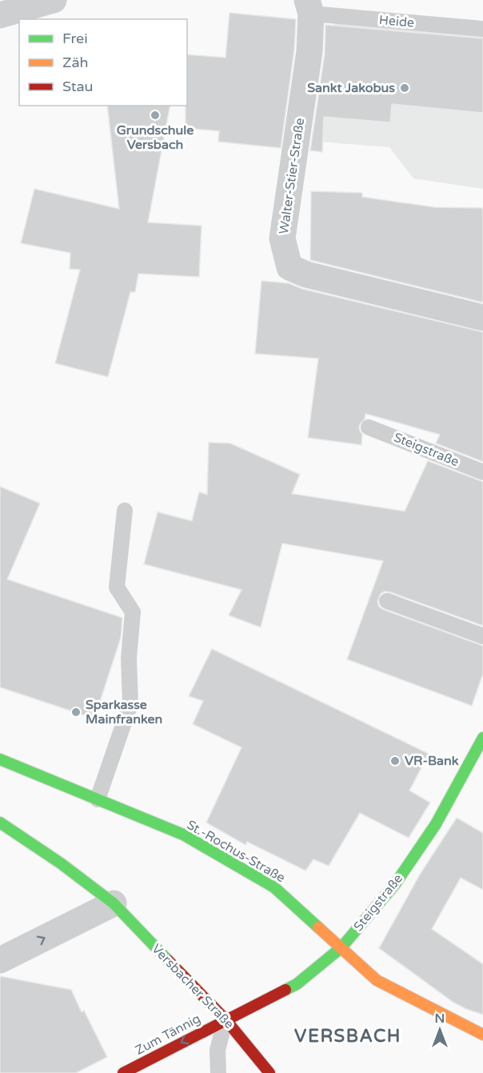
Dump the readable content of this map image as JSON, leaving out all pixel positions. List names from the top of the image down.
{
  "streets": {
    "street": [
      "Walter-Stier-Straße",
      "Steigstraße",
      "St.-Rochus-Straße",
      "Versbacher Straße",
      "Zum Tännig"
    ],
    "lane": ["Heide"]
  },
  "crossings": [
    ["Heide", "Walter-Stier-Straße"],
    ["Steigstraße", "St.-Rochus-Straße"],
    ["Steigstraße", "Versbacher Straße"],
    ["Steigstraße", "Zum Tännig"],
    ["Versbacher Straße", "Zum Tännig"]
  ],
  "one_way": ["Zum Tännig"],
  "districts": ["VERSBACH"],
  "places": [
    "Sankt Jakobus",
    "Grundschule Versbach",
    "Sparkasse Mainfranken",
    "VR-Bank"
  ],
  "legend": ["Frei", "Zäh", "Stau"],
  "north": "top"
}
